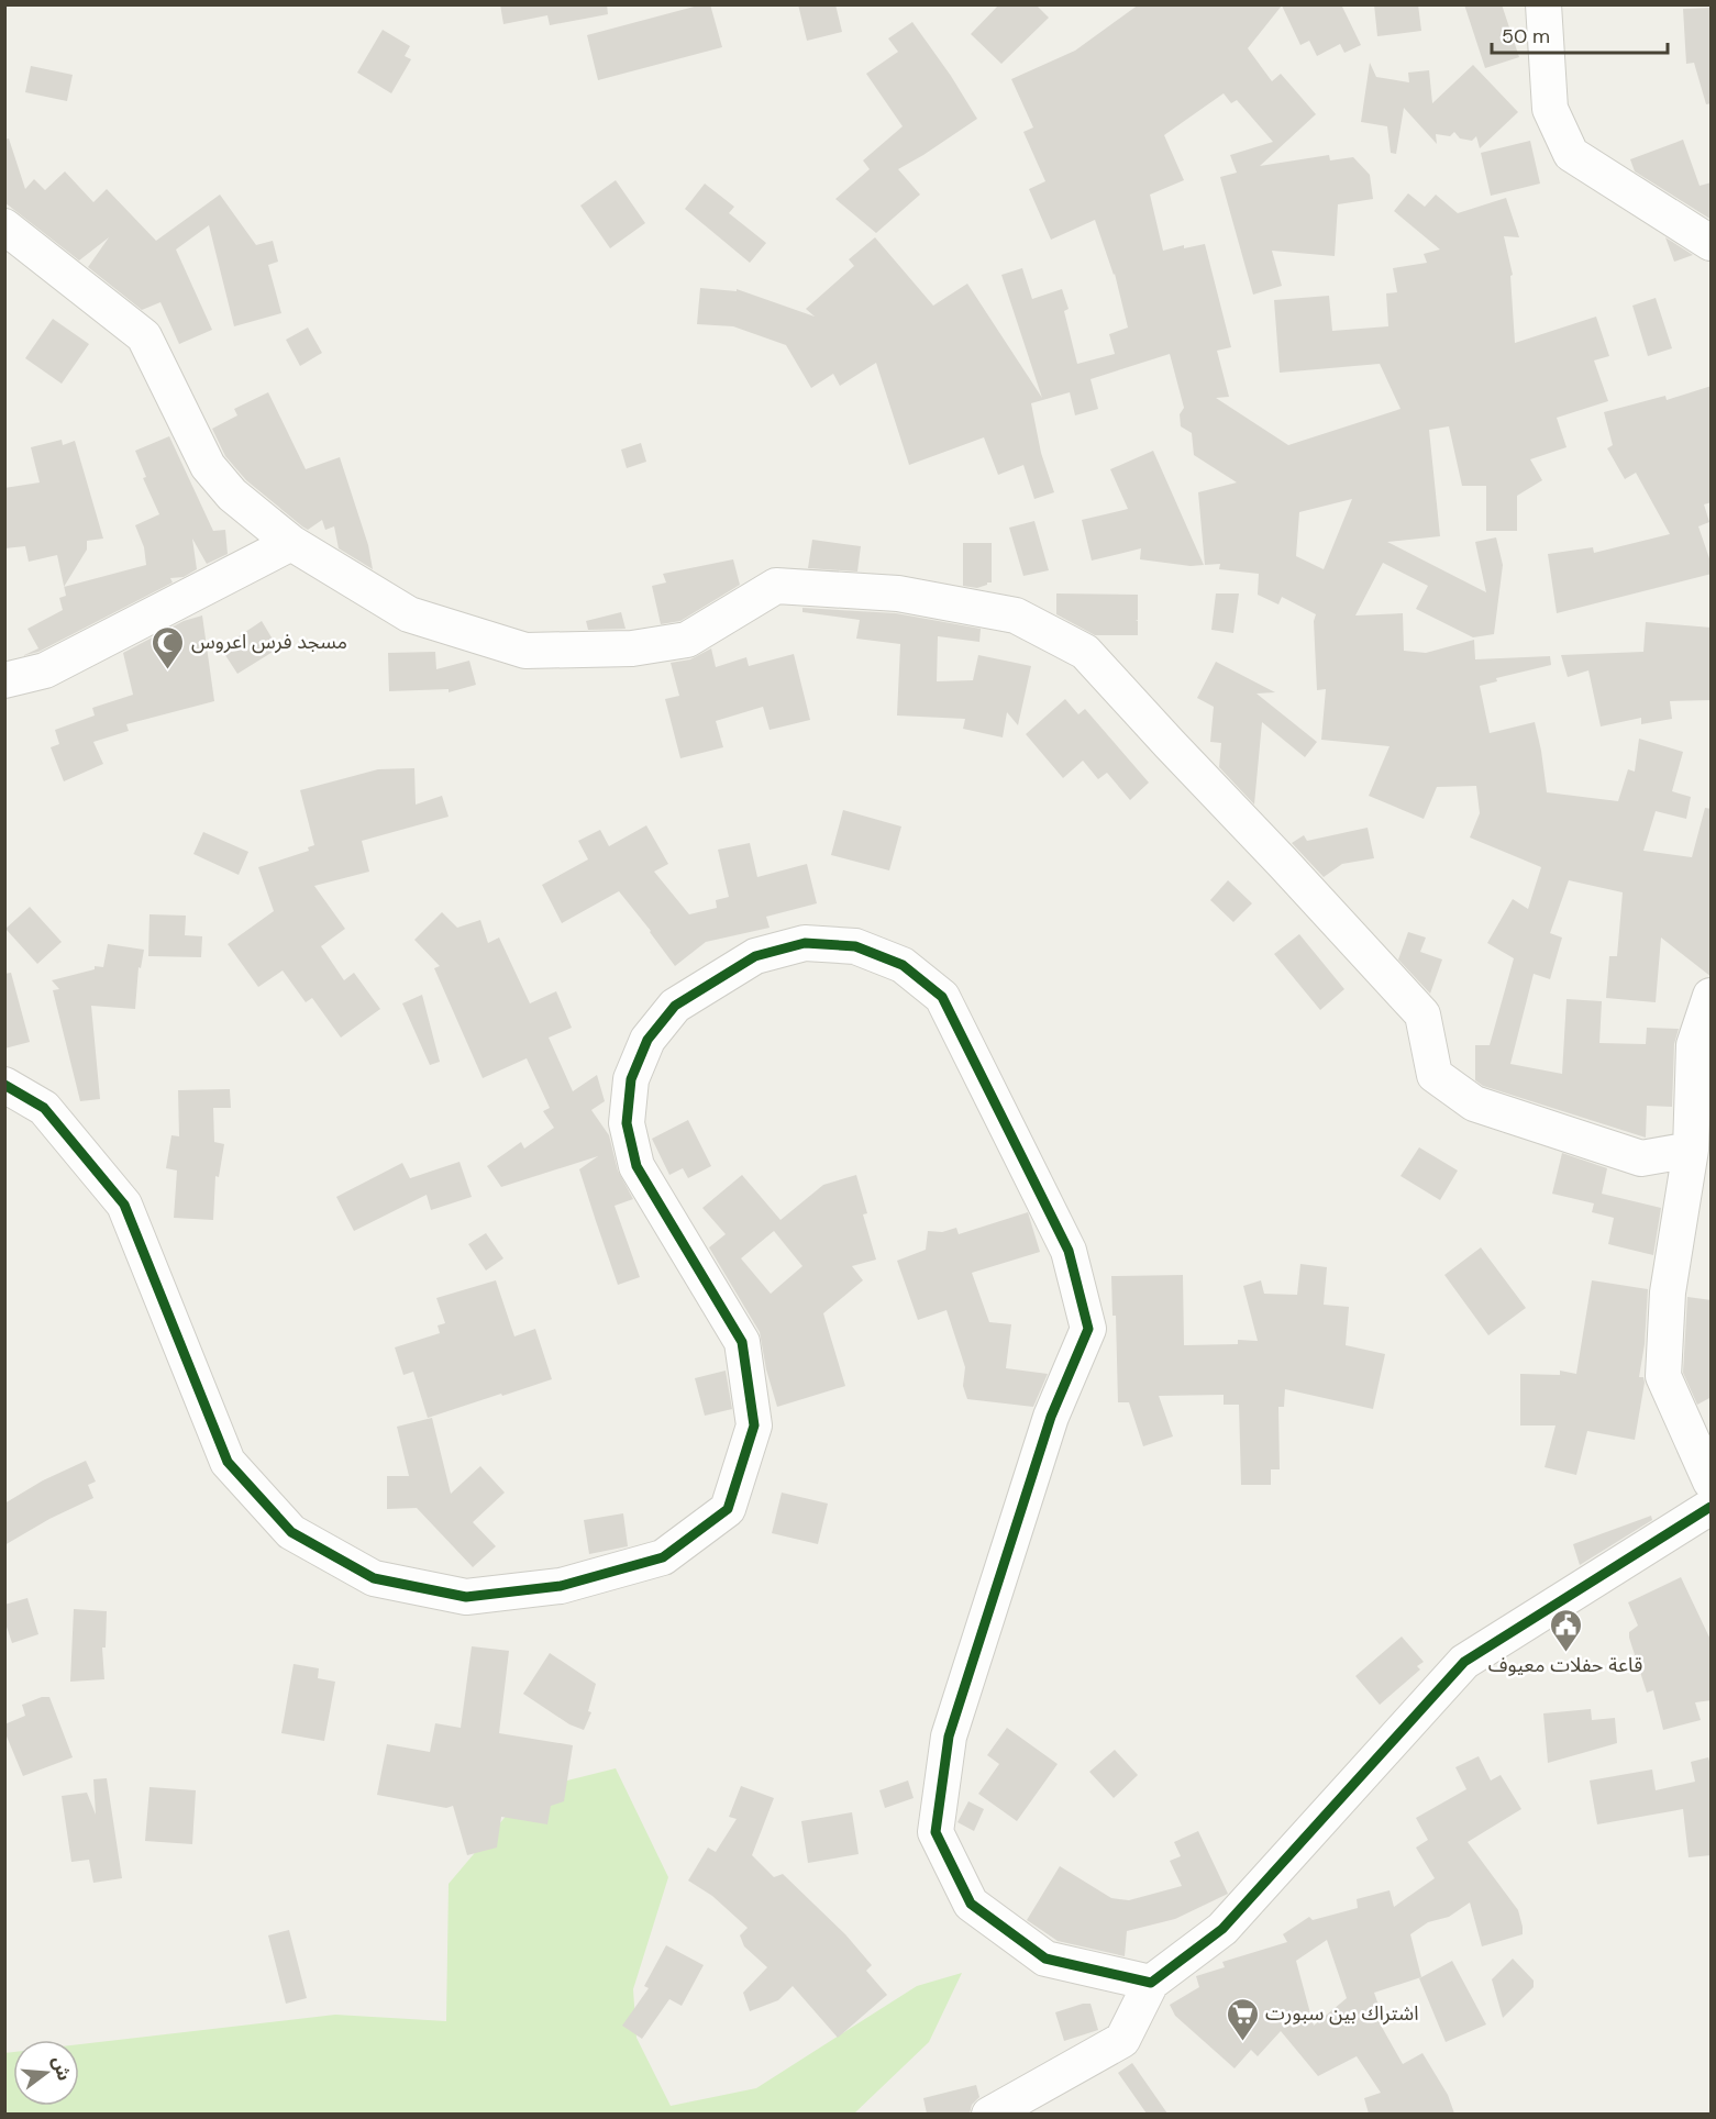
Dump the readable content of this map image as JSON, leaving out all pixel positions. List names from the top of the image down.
{
  "places": {
    "mosque": ["مسجد فرس اعروس"],
    "public building": ["قاعة حفلات معيوف"],
    "supermarket": ["اشتراك بين سبورت"]
  },
  "scale_bar": "50 m",
  "north": "right"
}
